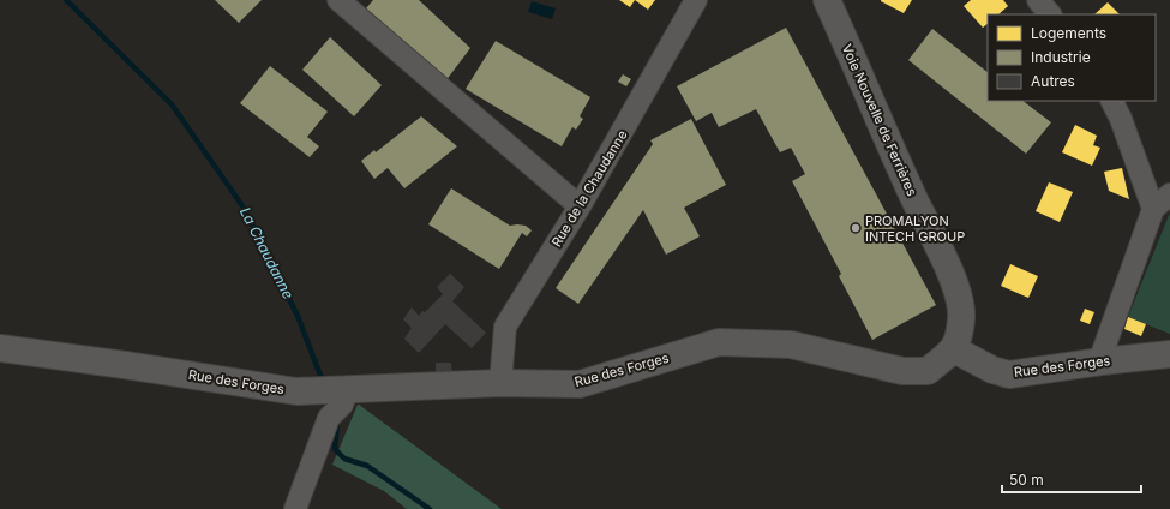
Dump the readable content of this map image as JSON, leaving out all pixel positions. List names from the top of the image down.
{
  "streets": {
    "street": ["Voie Nouvelle de Ferrières", "Rue de la Chaudanne", "Rue des Forges"]
  },
  "crossings": [
    ["Voie Nouvelle de Ferrières", "Rue des Forges"],
    ["Rue de la Chaudanne", "Rue des Forges"]
  ],
  "water": ["La Chaudanne"],
  "places": ["PROMALYON INTECH GROUP"],
  "legend": ["Logements", "Industrie", "Autres"],
  "scale_bar": "50 m"
}
